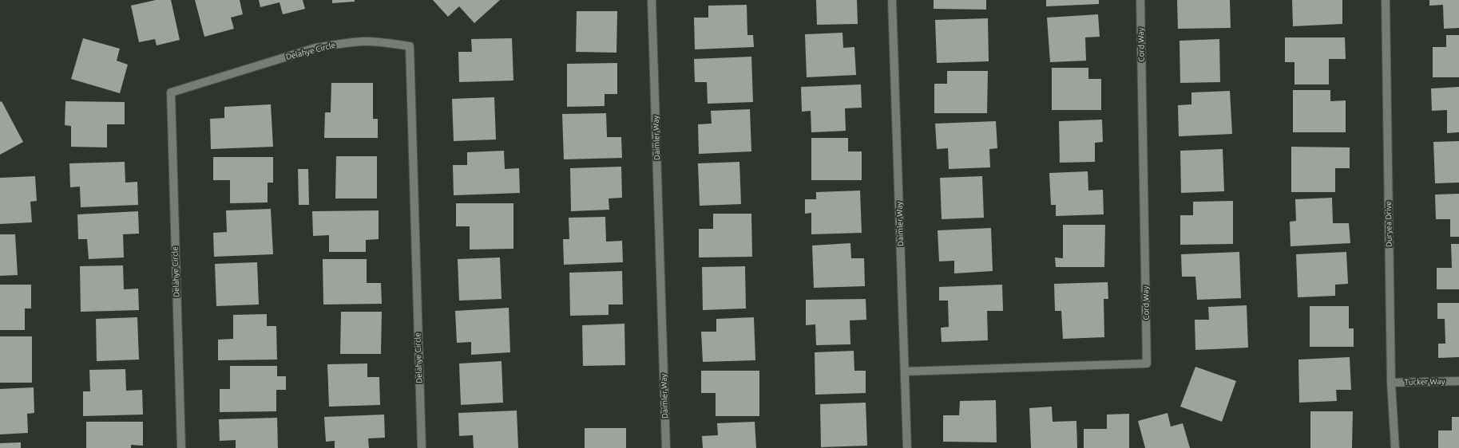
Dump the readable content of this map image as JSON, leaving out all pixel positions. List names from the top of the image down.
{
  "streets": {
    "street": [
      "Cord Way",
      "Delahye Circle",
      "Daimler Way",
      "Duryea Drive",
      "Tucker Way"
    ]
  },
  "crossings": [
    ["Cord Way", "Daimler Way"],
    ["Duryea Drive", "Tucker Way"]
  ]
}
